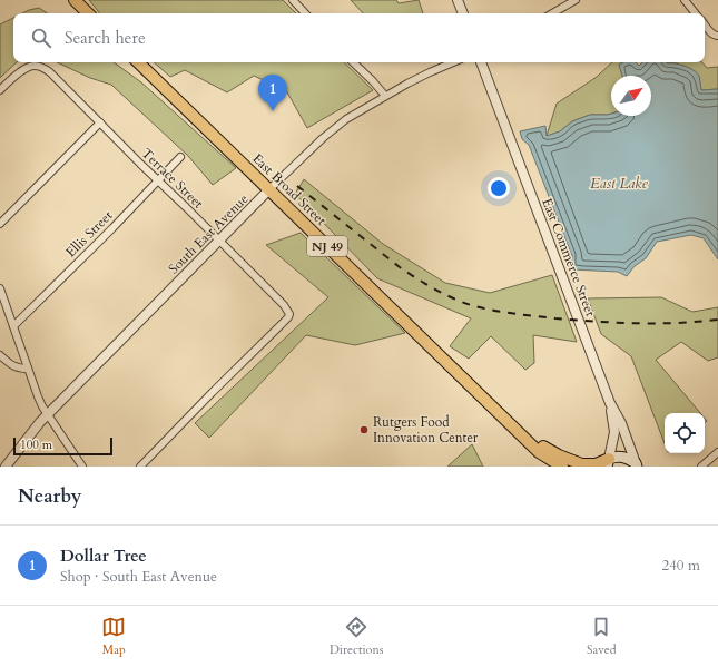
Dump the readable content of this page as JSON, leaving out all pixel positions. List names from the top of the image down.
{
  "streets": {
    "highway": ["East Broad Street", "NJ 49"],
    "street": [
      "Terrace Street",
      "Ellis Street",
      "South East Avenue",
      "East Commerce Street"
    ]
  },
  "crossings": [
    ["Terrace Street", "Ellis Street"],
    ["Terrace Street", "South East Avenue"],
    ["East Broad Street", "South East Avenue"]
  ],
  "water": ["East Lake"],
  "places": ["Rutgers Food Innovation Center"],
  "scale_bar": "100 m",
  "north": "top right",
  "page": {
    "search": "Search here",
    "pins": "1",
    "scale": "100 m",
    "heading": "Nearby",
    "list": [
      {
        "mark": "1",
        "name": "Dollar Tree",
        "note": "Shop · South East Avenue",
        "value": "240 m"
      }
    ],
    "nav": ["Map", "Directions", "Saved"]
  }
}
